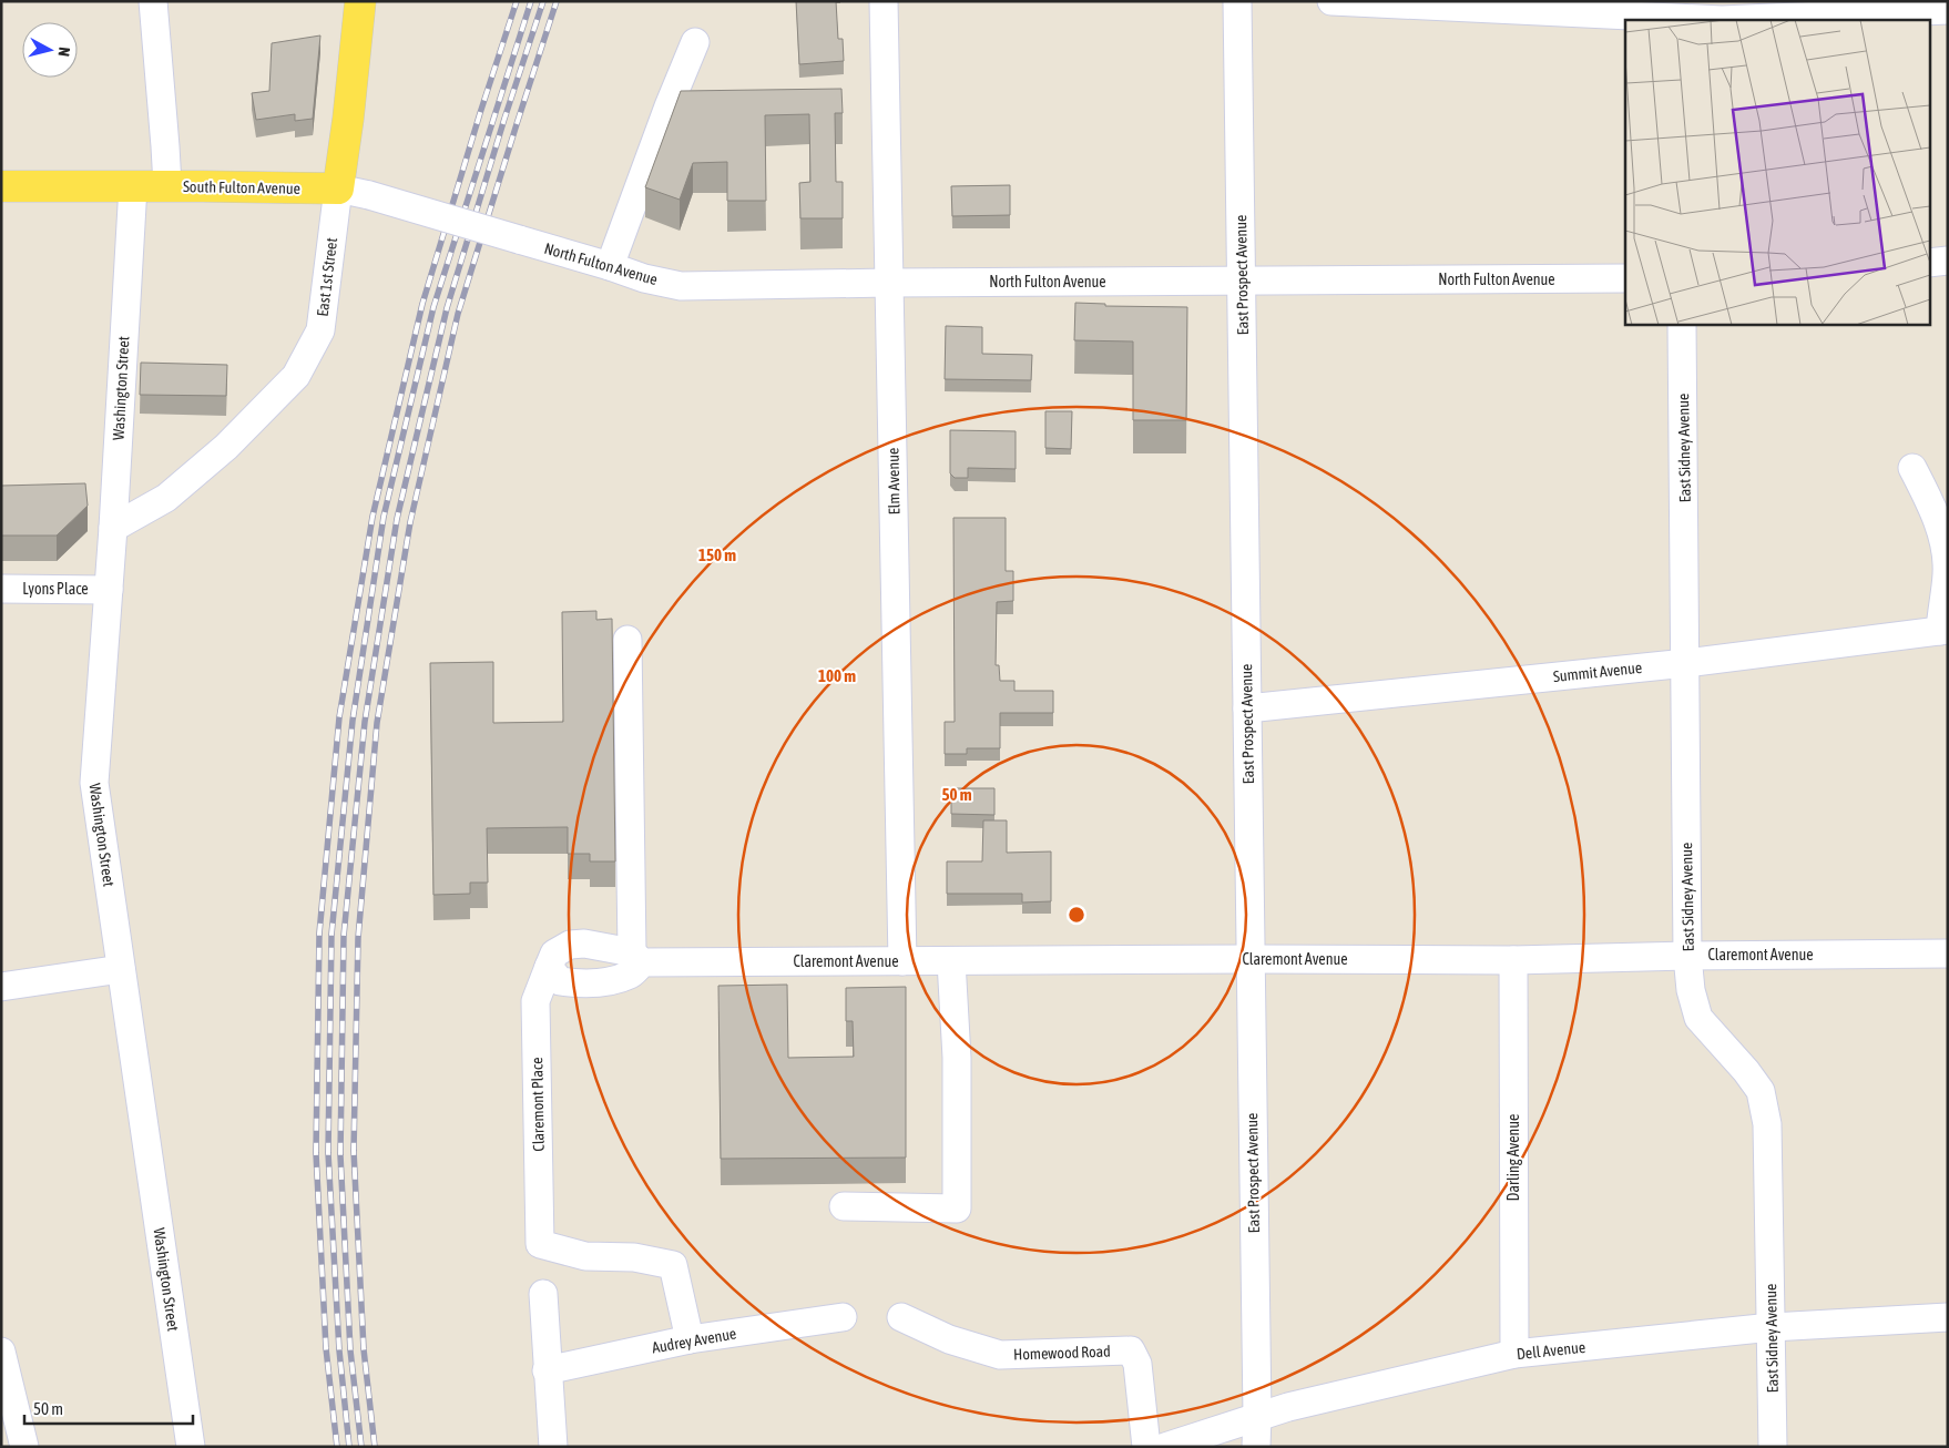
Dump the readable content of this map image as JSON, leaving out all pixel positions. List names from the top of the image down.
{
  "streets": {
    "main road": ["South Fulton Avenue", "East 1st Street"],
    "street": [
      "North Fulton Avenue",
      "East Prospect Avenue",
      "Washington Street",
      "East Sidney Avenue",
      "Elm Avenue",
      "Lyons Place",
      "Summit Avenue",
      "Claremont Avenue",
      "Claremont Place",
      "Darling Avenue",
      "Audrey Avenue",
      "Dell Avenue",
      "Homewood Road"
    ]
  },
  "crossings": [
    ["South Fulton Avenue", "North Fulton Avenue"],
    ["South Fulton Avenue", "East 1st Street"],
    ["South Fulton Avenue", "Washington Street"],
    ["North Fulton Avenue", "East Prospect Avenue"],
    ["North Fulton Avenue", "Elm Avenue"],
    ["East Prospect Avenue", "Summit Avenue"],
    ["East Prospect Avenue", "Claremont Avenue"],
    ["East Prospect Avenue", "Dell Avenue"],
    ["East 1st Street", "Washington Street"],
    ["Washington Street", "Lyons Place"],
    ["East Sidney Avenue", "Summit Avenue"],
    ["East Sidney Avenue", "Claremont Avenue"],
    ["East Sidney Avenue", "Dell Avenue"],
    ["Elm Avenue", "Claremont Avenue"],
    ["Claremont Avenue", "Claremont Place"],
    ["Claremont Avenue", "Darling Avenue"],
    ["Claremont Place", "Audrey Avenue"],
    ["Darling Avenue", "Dell Avenue"]
  ],
  "scale_bar": "50 m",
  "north": "right",
  "rings": ["150 m", "100 m", "50 m"]
}
